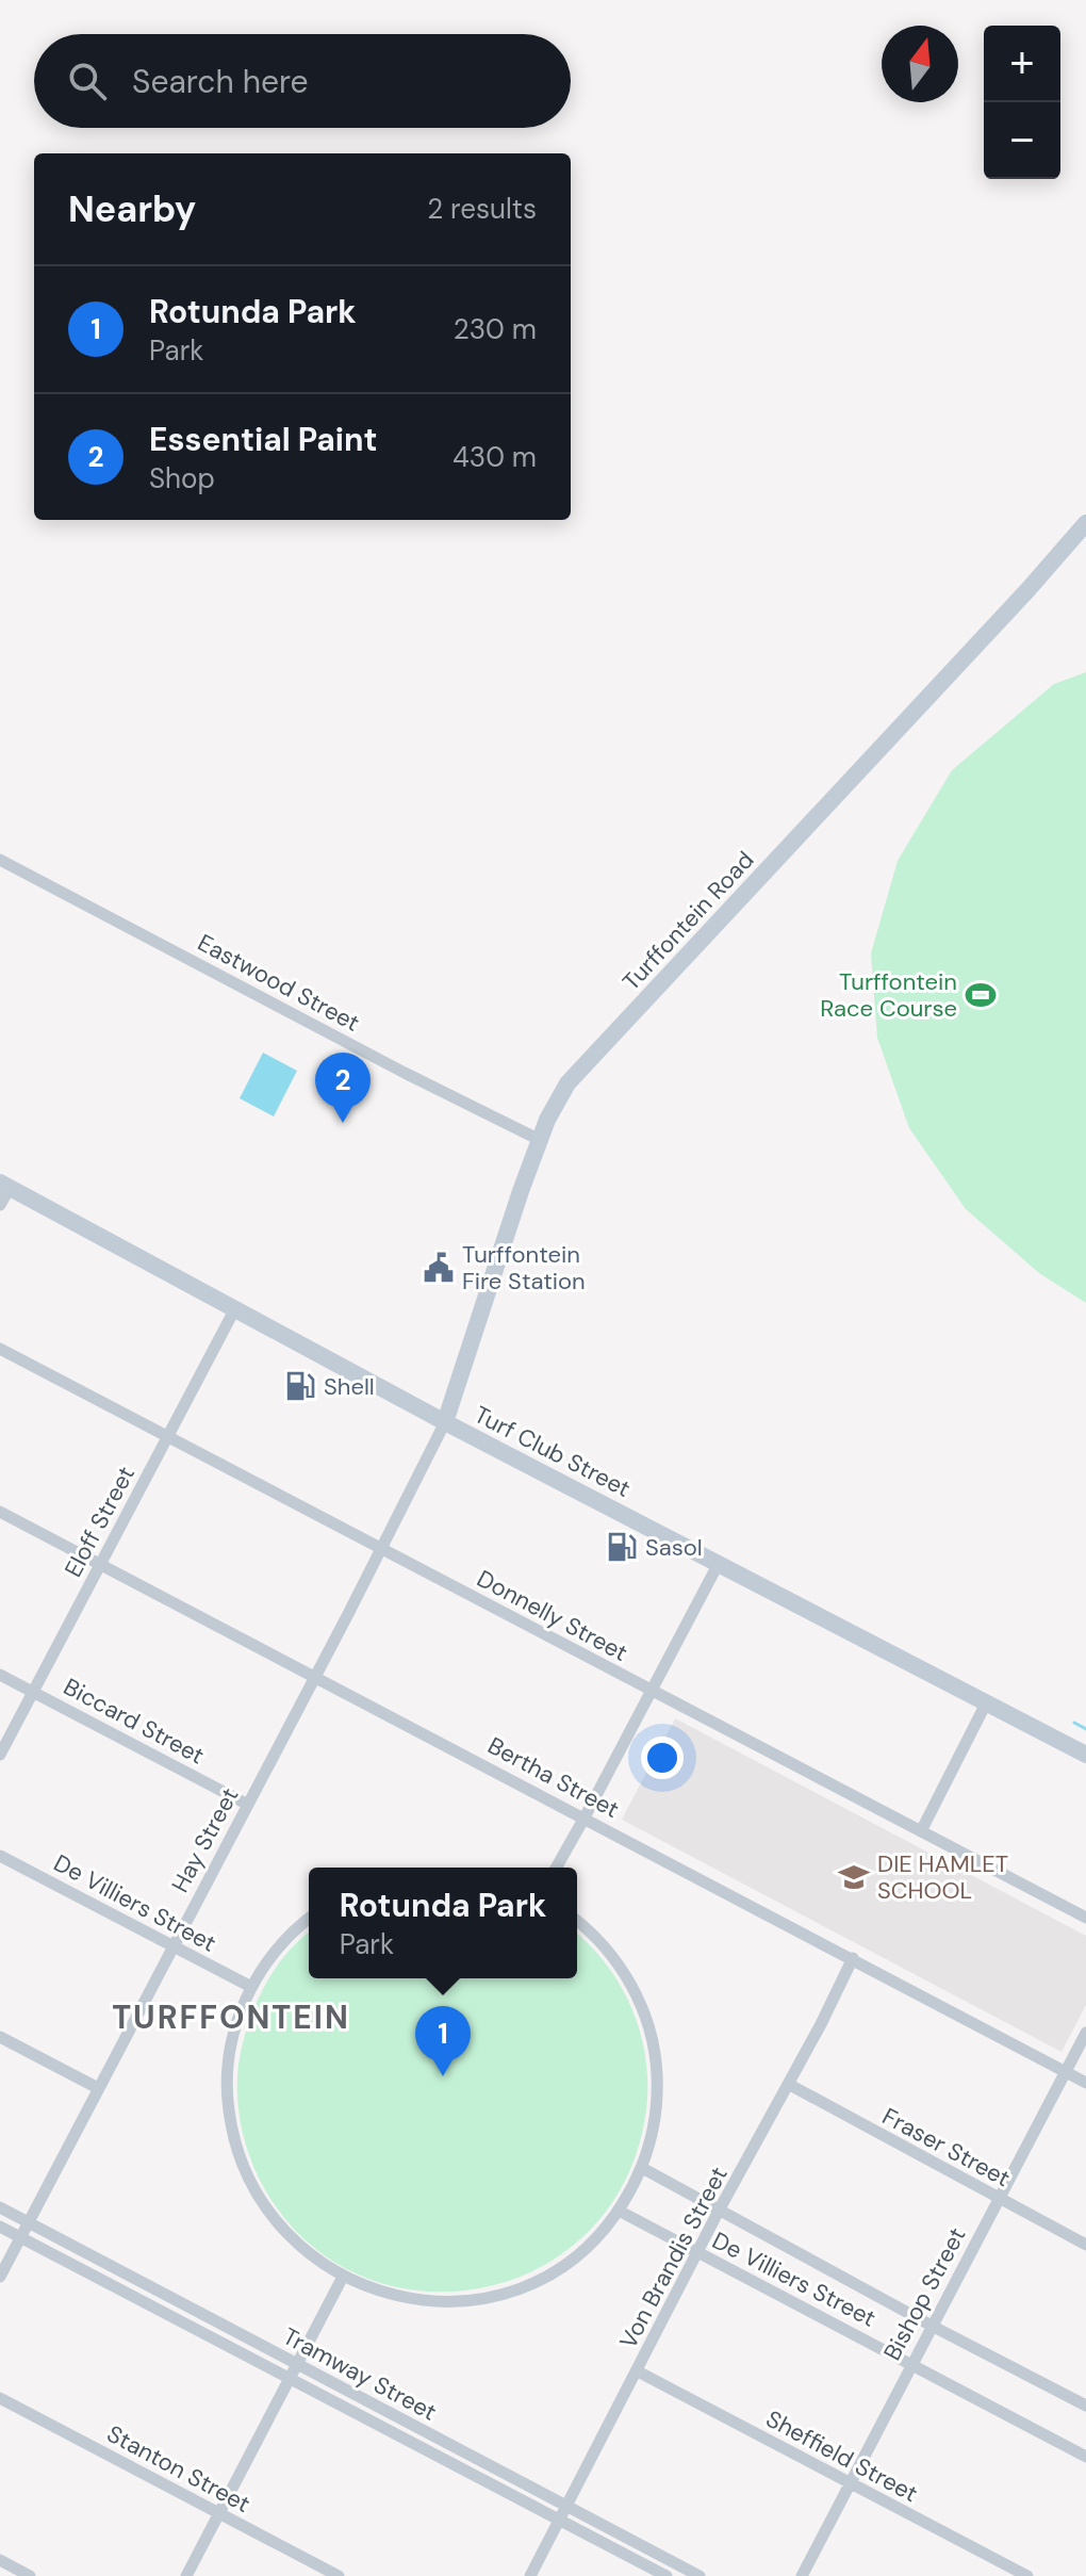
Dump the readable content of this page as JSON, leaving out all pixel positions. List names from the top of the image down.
{
  "streets": {
    "main road": ["Turffontein Road", "Turf Club Street"],
    "street": [
      "Eastwood Street",
      "Eloff Street",
      "Donnelly Street",
      "Biccard Street",
      "Bertha Street",
      "Hay Street",
      "De Villiers Street",
      "Fraser Street",
      "Von Brandis Street",
      "Bishop Street",
      "Tramway Street",
      "Sheffield Street",
      "Stanton Street"
    ]
  },
  "crossings": [
    ["Turffontein Road", "Eastwood Street"],
    ["Turffontein Road", "Turf Club Street"],
    ["Turffontein Road", "Hay Street"],
    ["Turf Club Street", "Eloff Street"],
    ["Turf Club Street", "Hay Street"],
    ["Eloff Street", "Donnelly Street"],
    ["Eloff Street", "Biccard Street"],
    ["Eloff Street", "Bertha Street"],
    ["Donnelly Street", "Hay Street"],
    ["Biccard Street", "Hay Street"],
    ["Bertha Street", "Hay Street"],
    ["Bertha Street", "Von Brandis Street"],
    ["Bertha Street", "Bishop Street"],
    ["Hay Street", "De Villiers Street"],
    ["Hay Street", "Tramway Street"],
    ["De Villiers Street", "Von Brandis Street"],
    ["De Villiers Street", "Bishop Street"],
    ["Fraser Street", "Von Brandis Street"],
    ["Fraser Street", "Bishop Street"],
    ["Von Brandis Street", "Tramway Street"],
    ["Von Brandis Street", "Sheffield Street"],
    ["Bishop Street", "Sheffield Street"]
  ],
  "districts": ["TURFFONTEIN"],
  "places": {
    "sports": ["Turffontein Race Course"],
    "public building": ["Turffontein Fire Station"],
    "fuel station": ["Shell", "Sasol"],
    "school or university": ["DIE HAMLET SCHOOL"]
  },
  "north": "top",
  "page": {
    "map_buttons": ["+", "−"],
    "search": "Search here",
    "heading": ["Nearby", "2 results"],
    "list": [
      {
        "mark": "1",
        "name": "Rotunda Park",
        "note": "Park",
        "value": "230 m"
      },
      {
        "mark": "2",
        "name": "Essential Paint",
        "note": "Shop",
        "value": "430 m"
      }
    ],
    "pins": ["2", "1"],
    "popup": ["Rotunda Park", "Park"]
  }
}
